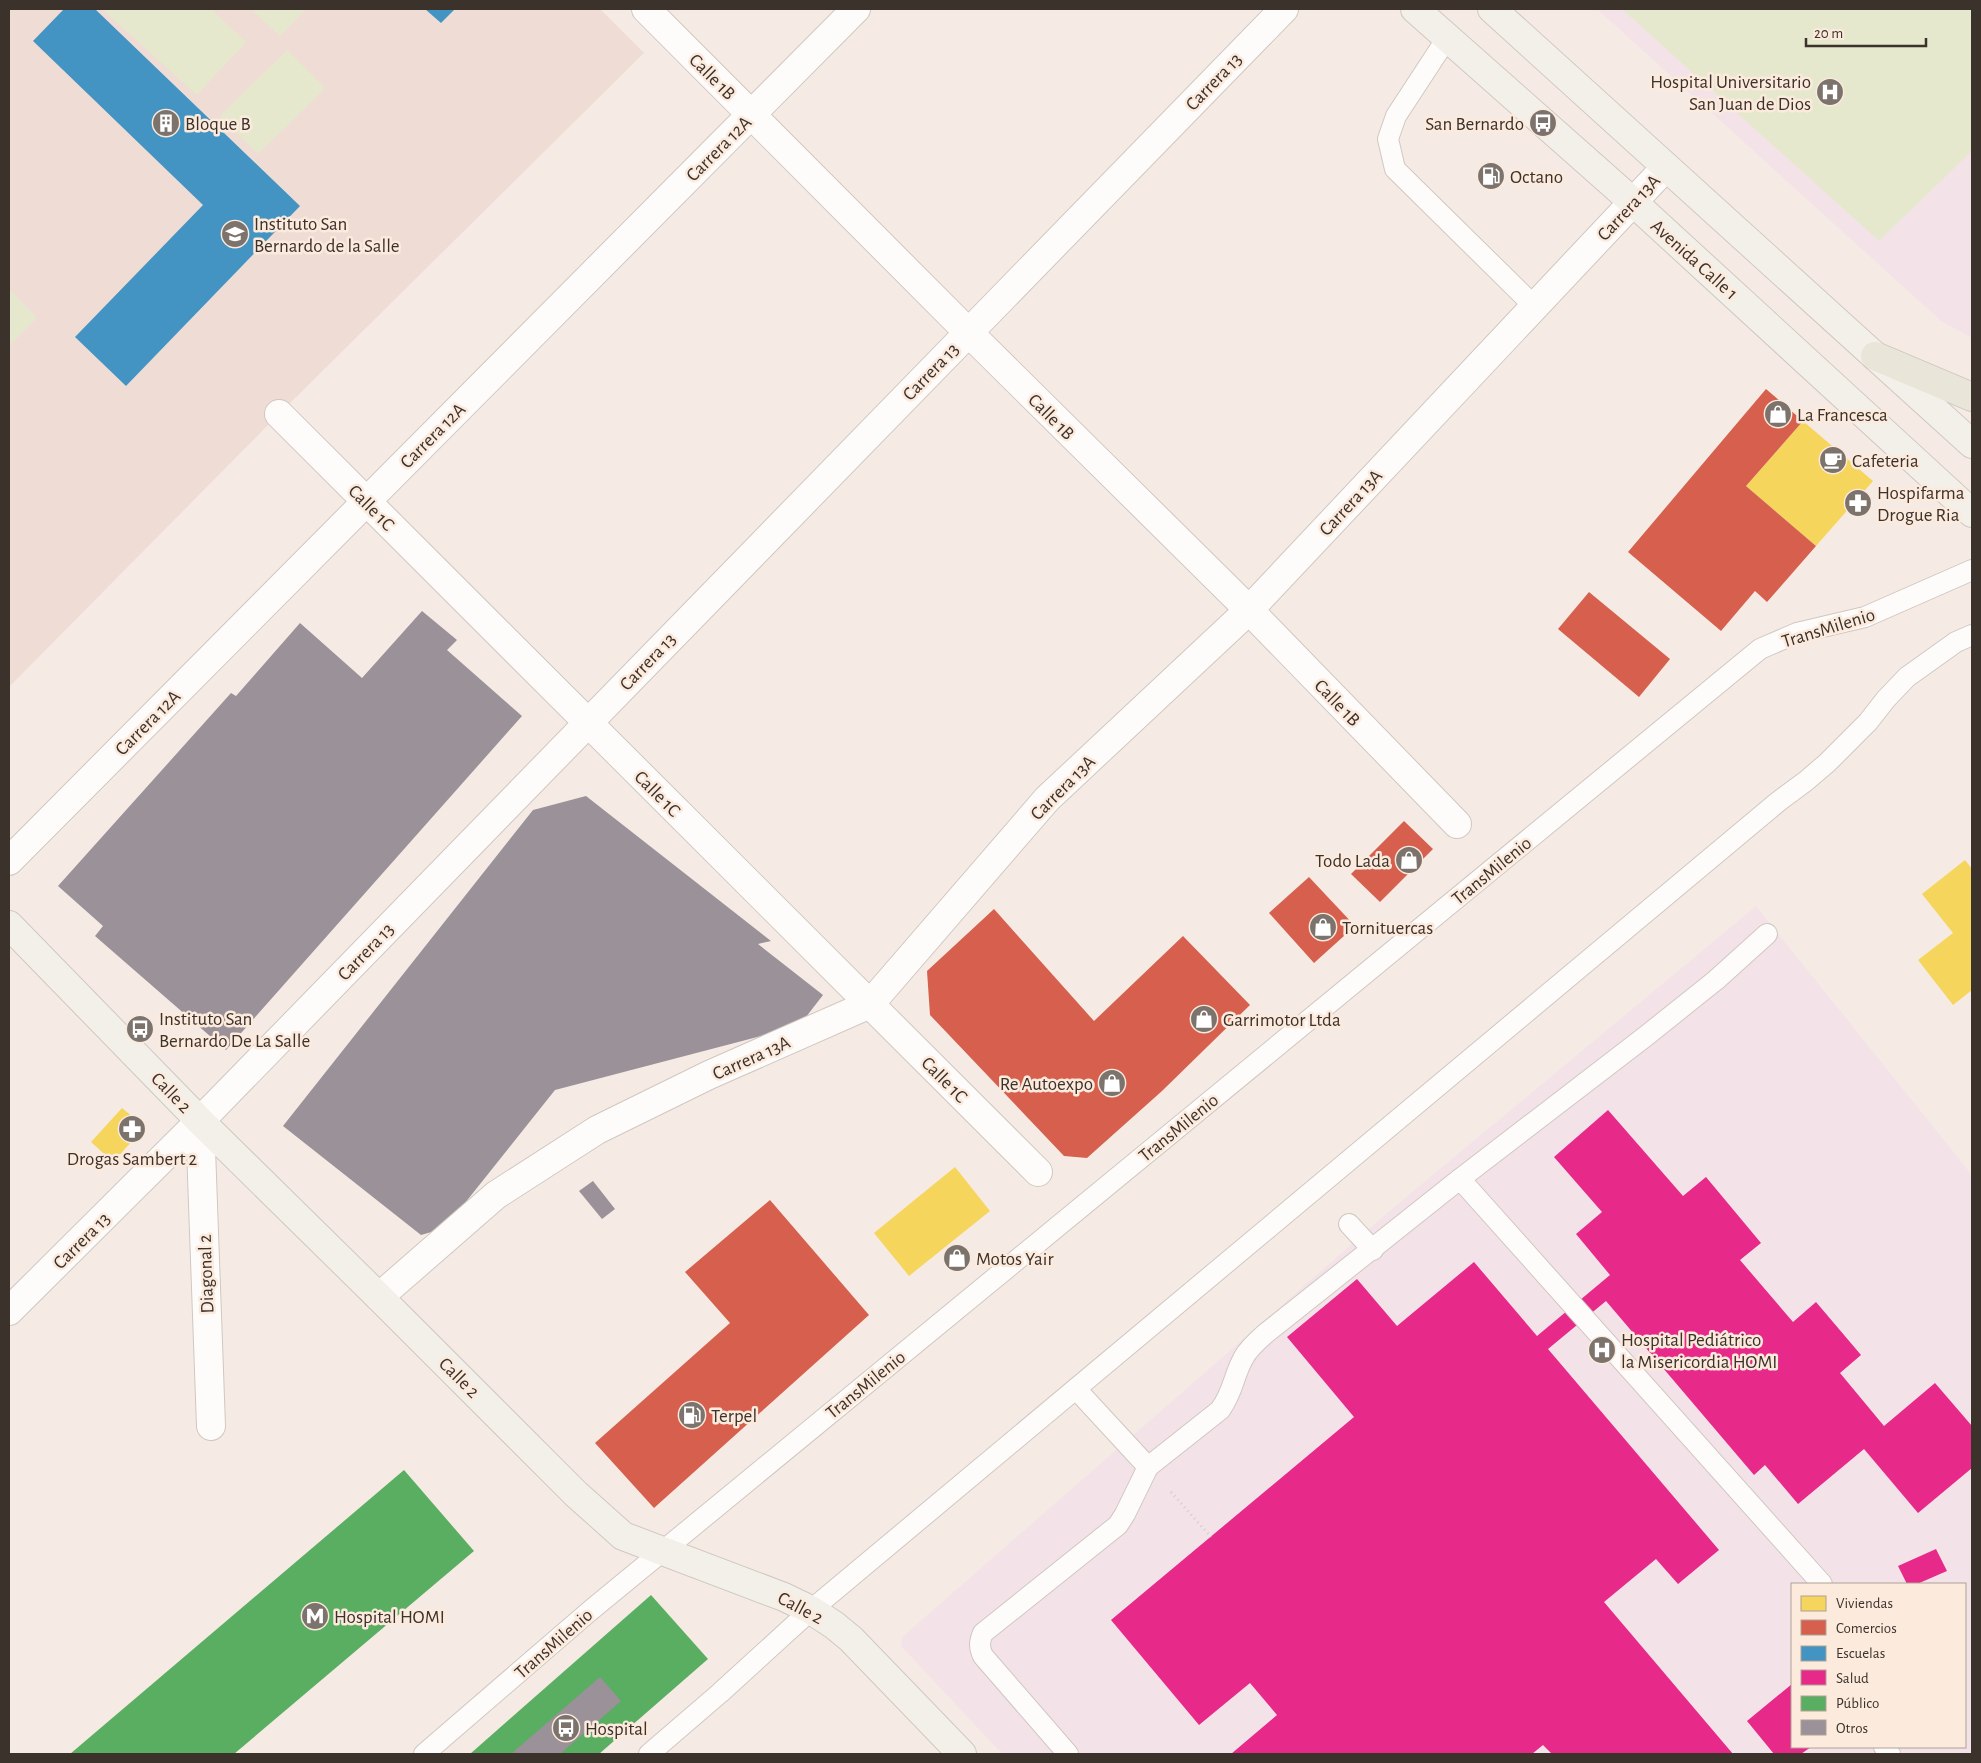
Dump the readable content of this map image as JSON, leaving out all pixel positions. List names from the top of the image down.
{
  "streets": {
    "main road": ["Avenida Calle 1", "Calle 2"],
    "street": [
      "Calle 1B",
      "Carrera 13",
      "Carrera 12A",
      "Carrera 13A",
      "Calle 1C",
      "Diagonal 2"
    ],
    "lane": ["TransMilenio"]
  },
  "crossings": [
    ["Calle 1B", "Carrera 13"],
    ["Calle 1B", "Carrera 12A"],
    ["Calle 1B", "Carrera 13A"],
    ["Carrera 13", "Calle 1C"],
    ["Carrera 13", "Calle 2"],
    ["Carrera 13", "Diagonal 2"],
    ["Carrera 12A", "Calle 1C"],
    ["Carrera 13A", "Avenida Calle 1"],
    ["Carrera 13A", "Calle 1C"],
    ["Carrera 13A", "Calle 2"],
    ["TransMilenio", "Calle 2"],
    ["Calle 2", "Diagonal 2"]
  ],
  "places": {
    "hospital": ["Hospital Universitario San Juan de Dios", "Hospital Pediátrico la Misericordia HOMI"],
    "building": ["Bloque B"],
    "bus stop": ["San Bernardo", "Instituto San Bernardo De La Salle", "Hospital"],
    "fuel station": ["Octano", "Terpel"],
    "school or university": ["Instituto San Bernardo de la Salle"],
    "shop": [
      "La Francesca",
      "Todo Lada",
      "Tornituercas",
      "Garrimotor Ltda",
      "Re Autoexpo",
      "Motos Yair"
    ],
    "cafe": ["Cafeteria"],
    "pharmacy": ["Hospifarma Drogue Ria", "Drogas Sambert 2"],
    "metro station": ["Hospital HOMI"]
  },
  "legend": [
    "Viviendas",
    "Comercios",
    "Escuelas",
    "Salud",
    "Público",
    "Otros"
  ],
  "scale_bar": "20 m"
}
